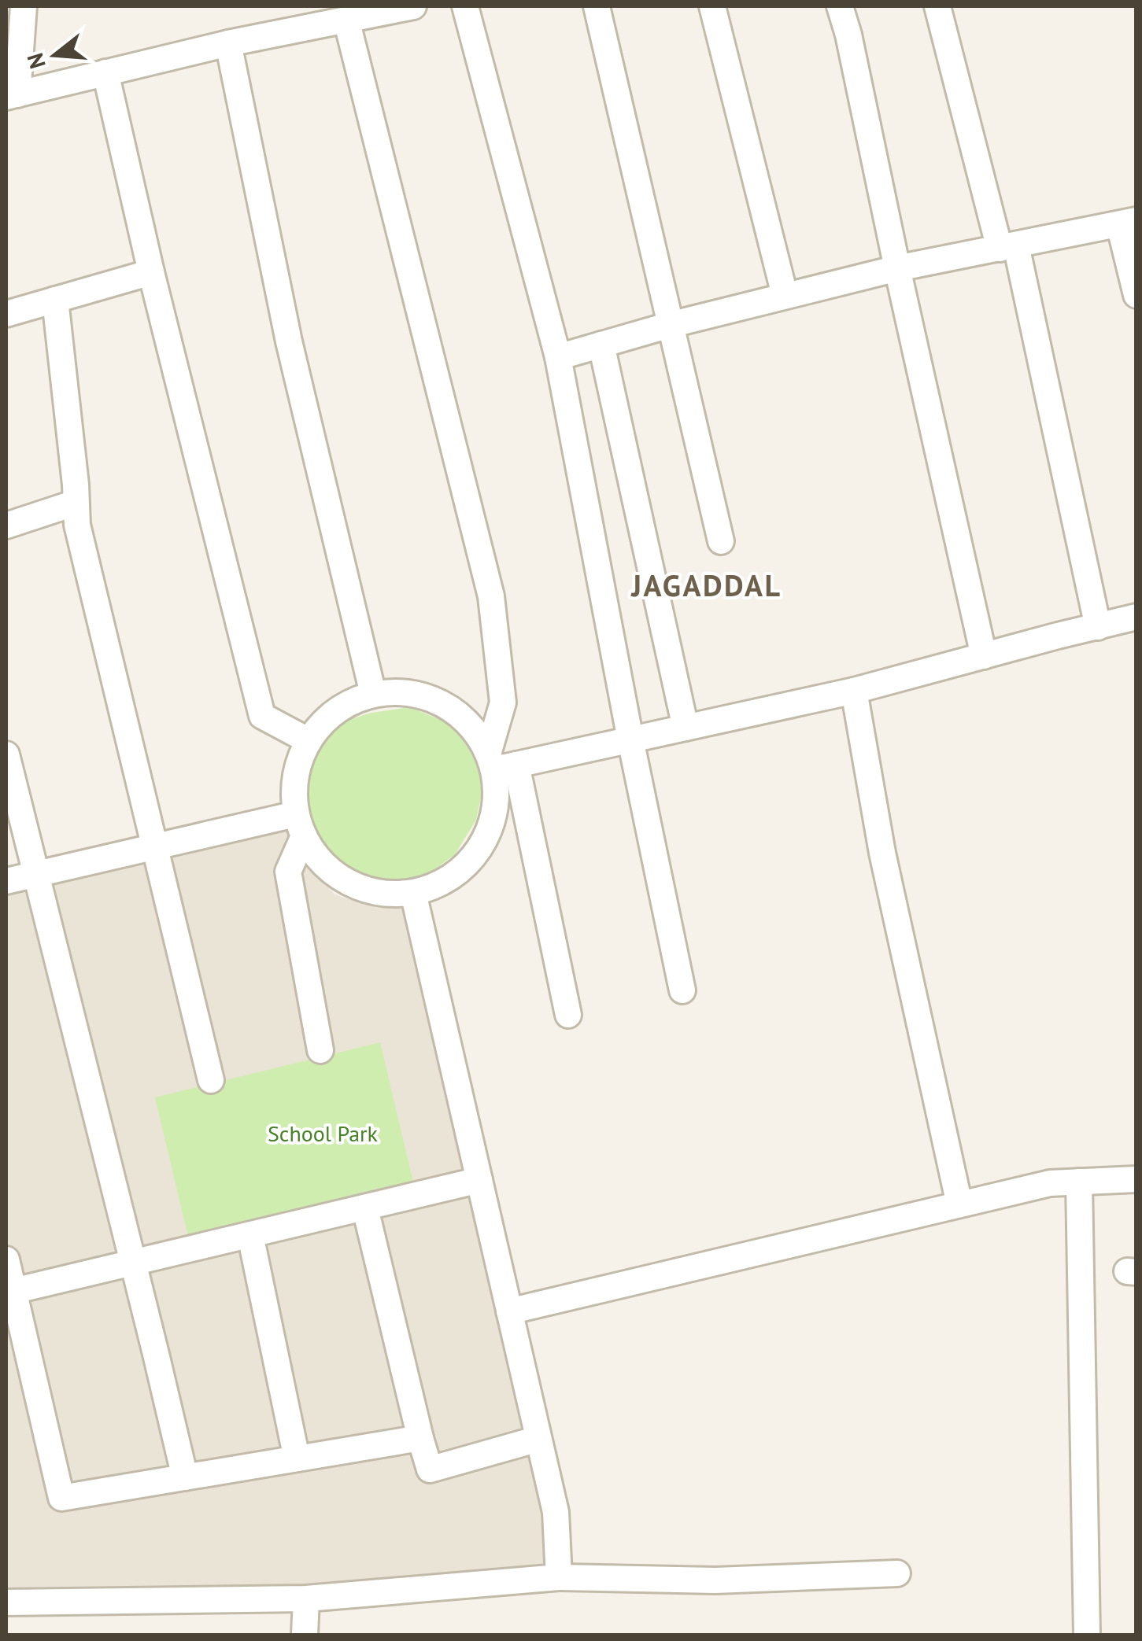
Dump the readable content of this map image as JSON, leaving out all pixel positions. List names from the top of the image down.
{
  "districts": ["JAGADDAL"],
  "parks": ["School Park"],
  "north": "left"
}
